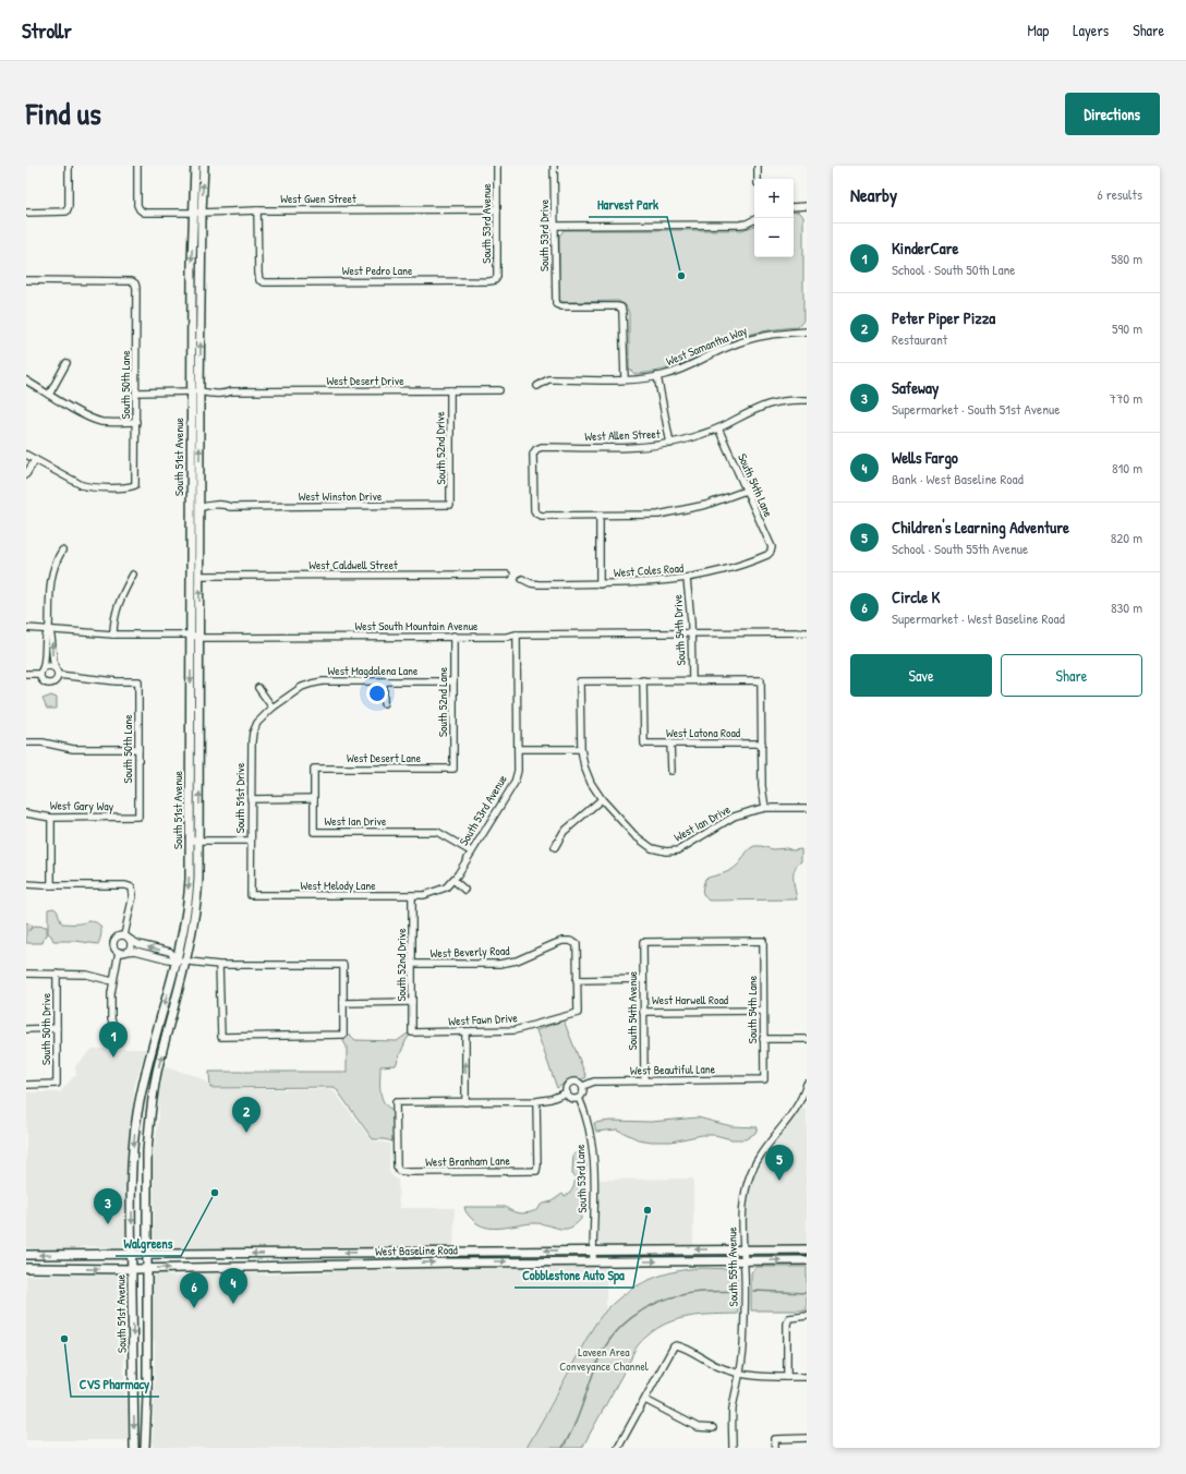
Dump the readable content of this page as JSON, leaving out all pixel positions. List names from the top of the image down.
{
  "streets": {
    "main road": ["South 51st Avenue", "West Baseline Road"],
    "street": [
      "West Gwen Street",
      "South 53rd Avenue",
      "South 53rd Drive",
      "West Pedro Lane",
      "West Samantha Way",
      "West Desert Drive",
      "South 50th Lane",
      "West Allen Street",
      "South 52nd Drive",
      "South 54th Lane",
      "West Winston Drive",
      "West Caldwell Street",
      "West Coles Road",
      "West South Mountain Avenue",
      "South 54th Drive",
      "West Magdalena Lane",
      "South 52nd Lane",
      "West Latona Road",
      "West Desert Lane",
      "South 51st Drive",
      "West Gary Way",
      "West Ian Drive",
      "West Melody Lane",
      "West Beverly Road",
      "West Harwell Road",
      "South 54th Avenue",
      "West Fawn Drive",
      "South 50th Drive",
      "West Beautiful Lane",
      "West Branham Lane",
      "South 53rd Lane",
      "South 55th Avenue"
    ]
  },
  "crossings": [
    ["West Gwen Street", "South 53rd Avenue"],
    ["West Gwen Street", "West Pedro Lane"],
    ["West Gwen Street", "South 51st Avenue"],
    ["South 53rd Avenue", "West Pedro Lane"],
    ["South 53rd Avenue", "West South Mountain Avenue"],
    ["South 53rd Avenue", "West Ian Drive"],
    ["South 53rd Avenue", "West Melody Lane"],
    ["South 53rd Drive", "West Samantha Way"],
    ["West Desert Drive", "South 50th Lane"],
    ["West Desert Drive", "South 52nd Drive"],
    ["West Desert Drive", "South 51st Avenue"],
    ["South 50th Lane", "West Gary Way"],
    ["West Allen Street", "South 54th Lane"],
    ["South 52nd Drive", "West Winston Drive"],
    ["South 52nd Drive", "West Melody Lane"],
    ["South 52nd Drive", "West Beverly Road"],
    ["South 52nd Drive", "West Fawn Drive"],
    ["South 51st Avenue", "West Winston Drive"],
    ["South 51st Avenue", "West Caldwell Street"],
    ["South 51st Avenue", "West South Mountain Avenue"],
    ["South 51st Avenue", "West Baseline Road"],
    ["South 54th Lane", "West Coles Road"],
    ["South 54th Lane", "West Harwell Road"],
    ["South 54th Lane", "South 54th Avenue"],
    ["South 54th Lane", "West Beautiful Lane"],
    ["West Coles Road", "South 54th Drive"],
    ["West South Mountain Avenue", "South 54th Drive"],
    ["West South Mountain Avenue", "South 52nd Lane"],
    ["West Magdalena Lane", "South 52nd Lane"],
    ["West Magdalena Lane", "South 51st Drive"],
    ["South 52nd Lane", "West Desert Lane"],
    ["West Desert Lane", "West Ian Drive"],
    ["South 51st Drive", "West Melody Lane"],
    ["West Beverly Road", "West Fawn Drive"],
    ["West Harwell Road", "South 54th Avenue"],
    ["South 54th Avenue", "West Beautiful Lane"],
    ["West Beautiful Lane", "South 53rd Lane"],
    ["South 53rd Lane", "West Baseline Road"],
    ["West Baseline Road", "South 55th Avenue"]
  ],
  "parks": ["Laveen Area Conveyance Channel"],
  "places": [
    "Harvest Park",
    "Walgreens",
    "Cobblestone Auto Spa",
    "CVS Pharmacy"
  ],
  "page": {
    "header": "Strollr",
    "nav": ["Map", "Layers", "Share"],
    "title": "Find us",
    "buttons": [
      "Directions",
      ["Save", "Share"]
    ],
    "heading": ["Nearby", "6 results"],
    "map_buttons": ["+", "−"],
    "list": [
      {
        "mark": "1",
        "name": "KinderCare",
        "note": "School · South 50th Lane",
        "value": "580 m"
      },
      {
        "mark": "2",
        "name": "Peter Piper Pizza",
        "note": "Restaurant",
        "value": "590 m"
      },
      {
        "mark": "3",
        "name": "Safeway",
        "note": "Supermarket · South 51st Avenue",
        "value": "770 m"
      },
      {
        "mark": "4",
        "name": "Wells Fargo",
        "note": "Bank · West Baseline Road",
        "value": "810 m"
      },
      {
        "mark": "5",
        "name": "Children's Learning Adventure",
        "note": "School · South 55th Avenue",
        "value": "820 m"
      },
      {
        "mark": "6",
        "name": "Circle K",
        "note": "Supermarket · West Baseline Road",
        "value": "830 m"
      }
    ],
    "pins": [
      "1",
      "2",
      "5",
      "3",
      "4",
      "6"
    ]
  }
}
